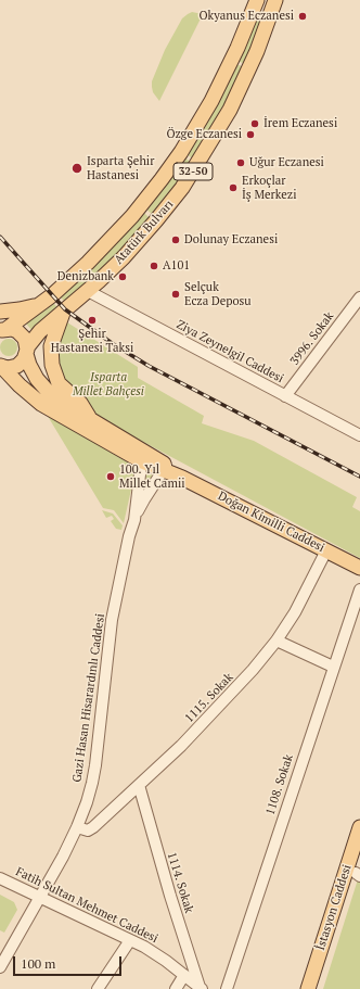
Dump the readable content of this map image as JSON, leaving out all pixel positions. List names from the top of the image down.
{
  "streets": {
    "main road": [
      "32-50",
      "Atatürk Bulvarı",
      "Doğan Kimilli Caddesi",
      "İstasyon Caddesi"
    ],
    "street": [
      "3996. Sokak",
      "Ziya Zeynelgil Caddesi",
      "Gazi Hasan Hisarardınlı Caddesi",
      "1115. Sokak",
      "1108. Sokak",
      "1114. Sokak",
      "Fatih Sultan Mehmet Caddesi"
    ]
  },
  "crossings": [
    ["Atatürk Bulvarı", "Ziya Zeynelgil Caddesi"],
    ["Atatürk Bulvarı", "Doğan Kimilli Caddesi"],
    ["3996. Sokak", "Ziya Zeynelgil Caddesi"],
    ["Doğan Kimilli Caddesi", "Gazi Hasan Hisarardınlı Caddesi"],
    ["Doğan Kimilli Caddesi", "1115. Sokak"],
    ["Gazi Hasan Hisarardınlı Caddesi", "1115. Sokak"],
    ["Gazi Hasan Hisarardınlı Caddesi", "Fatih Sultan Mehmet Caddesi"],
    ["1115. Sokak", "1114. Sokak"],
    ["1114. Sokak", "Fatih Sultan Mehmet Caddesi"]
  ],
  "parks": ["Isparta Millet Bahçesi"],
  "places": [
    "Okyanus Eczanesi",
    "İrem Eczanesi",
    "Özge Eczanesi",
    "Uğur Eczanesi",
    "Isparta Şehir Hastanesi",
    "Erkoçlar İş Merkezi",
    "Dolunay Eczanesi",
    "A101",
    "Denizbank",
    "Selçuk Ecza Deposu",
    "Şehir Hastanesi Taksi",
    "100. Yıl Millet Camii"
  ],
  "scale_bar": "100 m"
}
